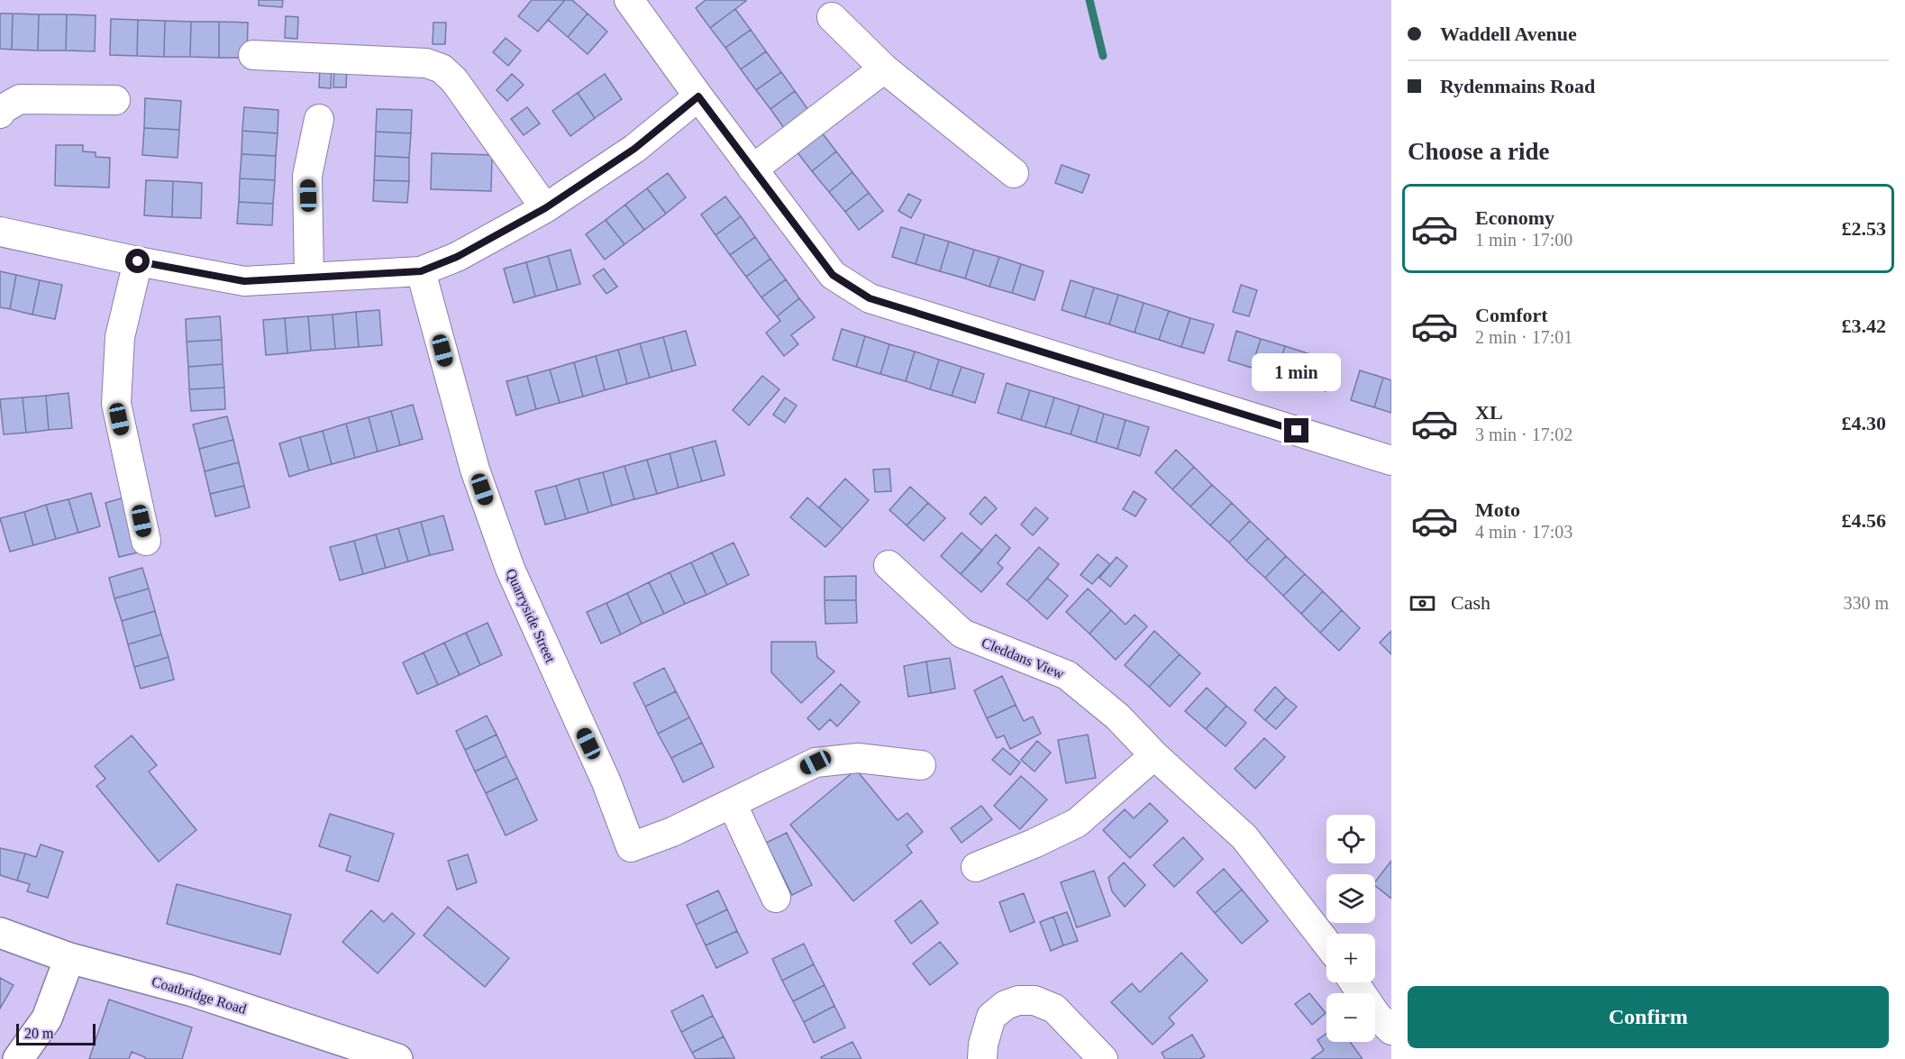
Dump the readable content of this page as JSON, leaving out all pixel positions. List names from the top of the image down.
{
  "streets": {
    "main road": ["Coatbridge Road"],
    "street": ["Quarryside Street", "Cleddans View"]
  },
  "scale_bar": "20 m",
  "page": {
    "banner": ["Waddell Avenue", "Rydenmains Road"],
    "heading": "Choose a ride",
    "list": [
      {
        "name": "Economy",
        "note": "1 min · 17:00",
        "value": "£2.53"
      },
      {
        "name": "Comfort",
        "note": "2 min · 17:01",
        "value": "£3.42"
      },
      {
        "name": "XL",
        "note": "3 min · 17:02",
        "value": "£4.30"
      },
      {
        "name": "Moto",
        "note": "4 min · 17:03",
        "value": "£4.56"
      }
    ],
    "bubble": "1 min",
    "pay": ["Cash", "330 m"],
    "map_buttons": ["+", "−"],
    "buttons": "Confirm",
    "scale": "20 m"
  }
}
